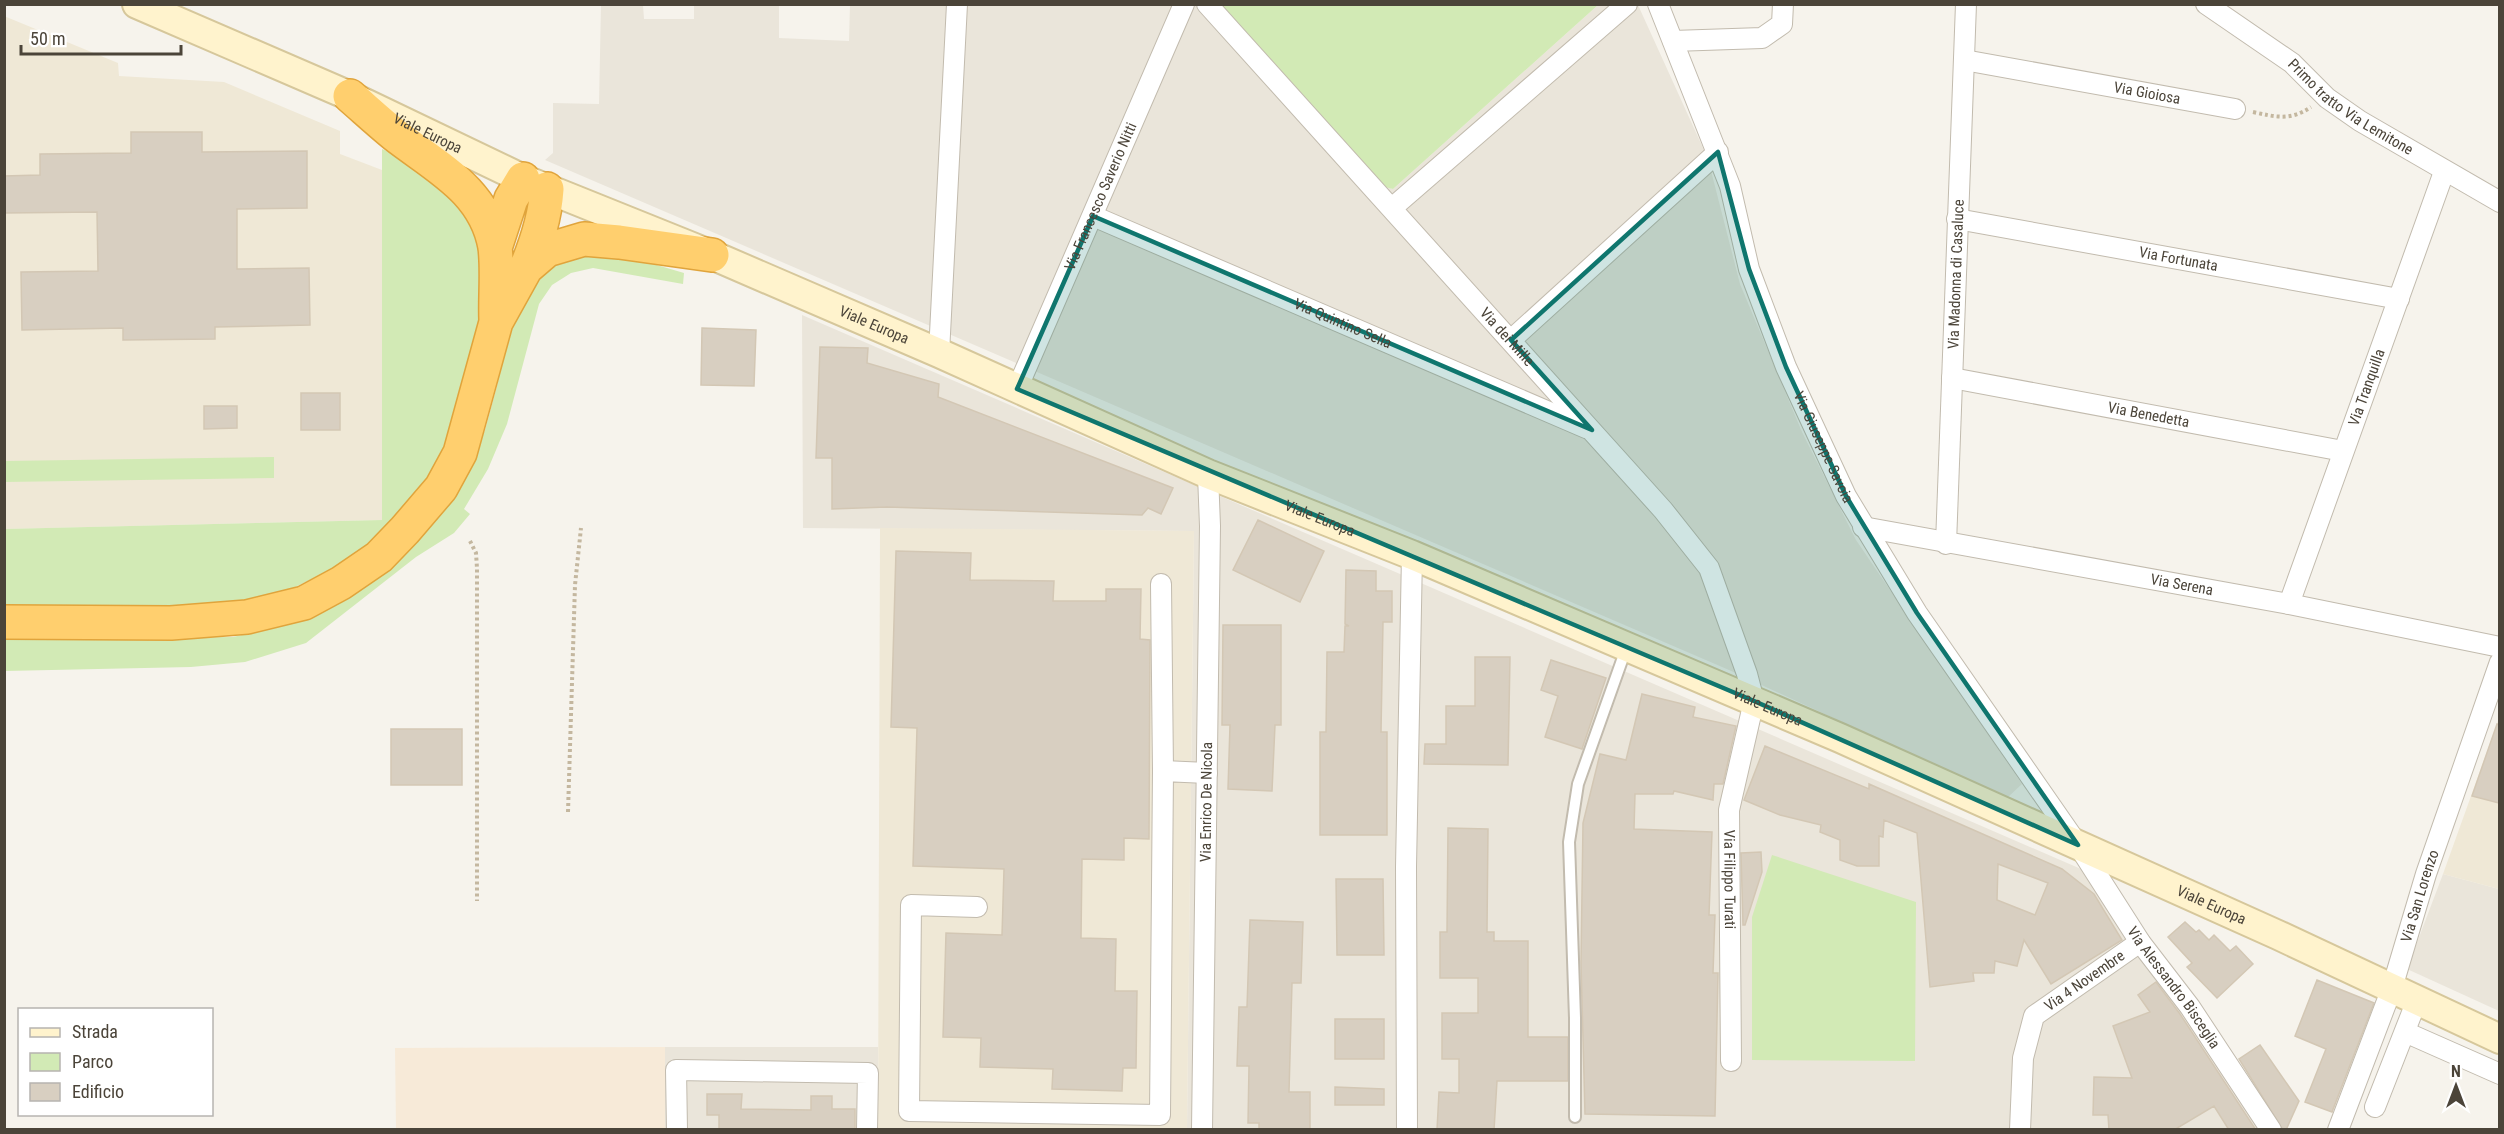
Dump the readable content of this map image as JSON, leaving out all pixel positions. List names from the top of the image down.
{
  "streets": {
    "main road": ["Viale Europa"],
    "street": [
      "Via Gioiosa",
      "Primo tratto Via Lemitone",
      "Via Francesco Saverio Nitti",
      "Via Fortunata",
      "Via Madonna di Casaluce",
      "Via Quintino Sella",
      "Via dei Mille",
      "Via Tranquilla",
      "Via Benedetta",
      "Via Giuseppe Savoia",
      "Via Serena",
      "Via Enrico De Nicola",
      "Via Filippo Turati",
      "Via San Lorenzo",
      "Via 4 Novembre",
      "Via Alessandro Bisceglia"
    ]
  },
  "crossings": [
    ["Via Gioiosa", "Via Madonna di Casaluce"],
    ["Primo tratto Via Lemitone", "Via Tranquilla"],
    ["Viale Europa", "Via Francesco Saverio Nitti"],
    ["Viale Europa", "Via dei Mille"],
    ["Viale Europa", "Via Giuseppe Savoia"],
    ["Viale Europa", "Via Enrico De Nicola"],
    ["Viale Europa", "Via Filippo Turati"],
    ["Viale Europa", "Via San Lorenzo"],
    ["Viale Europa", "Via Alessandro Bisceglia"],
    ["Via Francesco Saverio Nitti", "Via Quintino Sella"],
    ["Via Fortunata", "Via Madonna di Casaluce"],
    ["Via Fortunata", "Via Tranquilla"],
    ["Via Madonna di Casaluce", "Via Benedetta"],
    ["Via Madonna di Casaluce", "Via Serena"],
    ["Via Quintino Sella", "Via dei Mille"],
    ["Via dei Mille", "Via Filippo Turati"],
    ["Via Tranquilla", "Via Benedetta"],
    ["Via Tranquilla", "Via Serena"],
    ["Via Giuseppe Savoia", "Via Serena"],
    ["Via Giuseppe Savoia", "Via Alessandro Bisceglia"],
    ["Via 4 Novembre", "Via Alessandro Bisceglia"]
  ],
  "legend": ["Strada", "Parco", "Edificio"],
  "scale_bar": "50 m",
  "north": "top"
}
